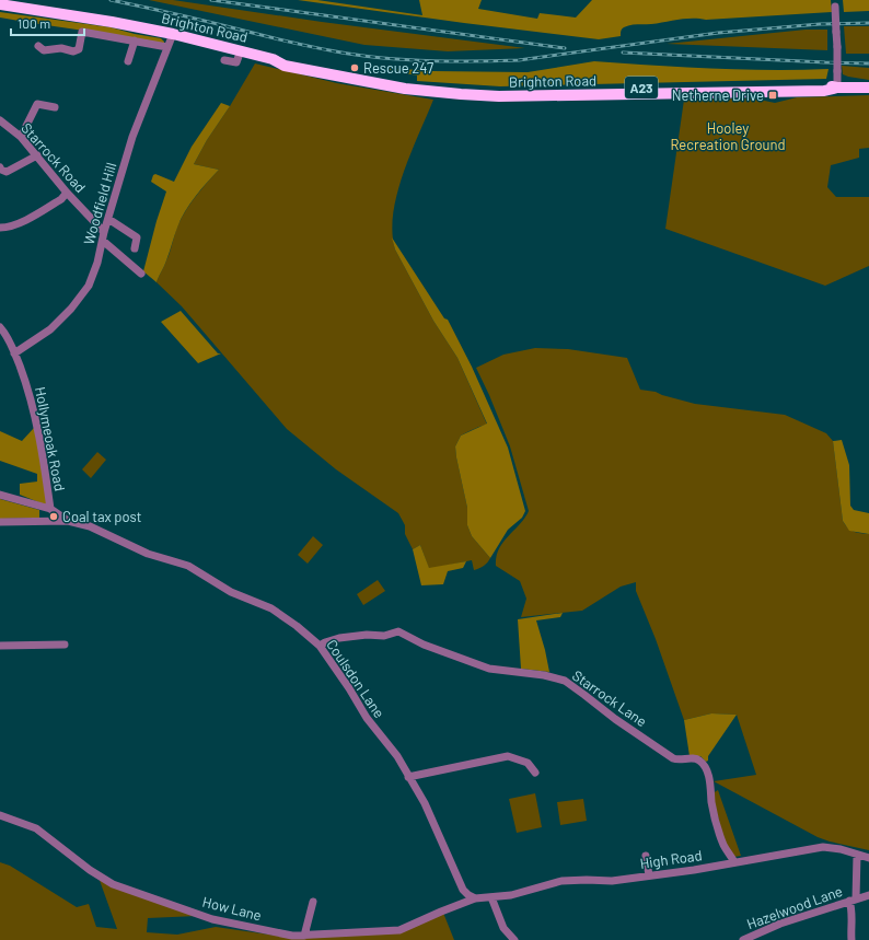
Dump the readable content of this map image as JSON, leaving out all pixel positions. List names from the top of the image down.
{
  "streets": {
    "highway": ["Brighton Road", "A23"],
    "street": [
      "Starrock Road",
      "Woodfield Hill",
      "Hollymeoak Road",
      "Coulsdon Lane",
      "Starrock Lane",
      "High Road",
      "Hazelwood Lane",
      "How Lane"
    ]
  },
  "crossings": [
    ["Brighton Road", "Woodfield Hill"],
    ["Starrock Road", "Woodfield Hill"],
    ["Woodfield Hill", "Hollymeoak Road"],
    ["Hollymeoak Road", "Coulsdon Lane"],
    ["Coulsdon Lane", "Starrock Lane"],
    ["Coulsdon Lane", "High Road"],
    ["Coulsdon Lane", "How Lane"],
    ["Starrock Lane", "High Road"],
    ["High Road", "Hazelwood Lane"],
    ["High Road", "How Lane"]
  ],
  "parks": ["Hooley Recreation Ground"],
  "places": {
    "other": ["Rescue 247", "Coal tax post"],
    "transit": ["Netherne Drive"]
  },
  "scale_bar": "100 m"
}
